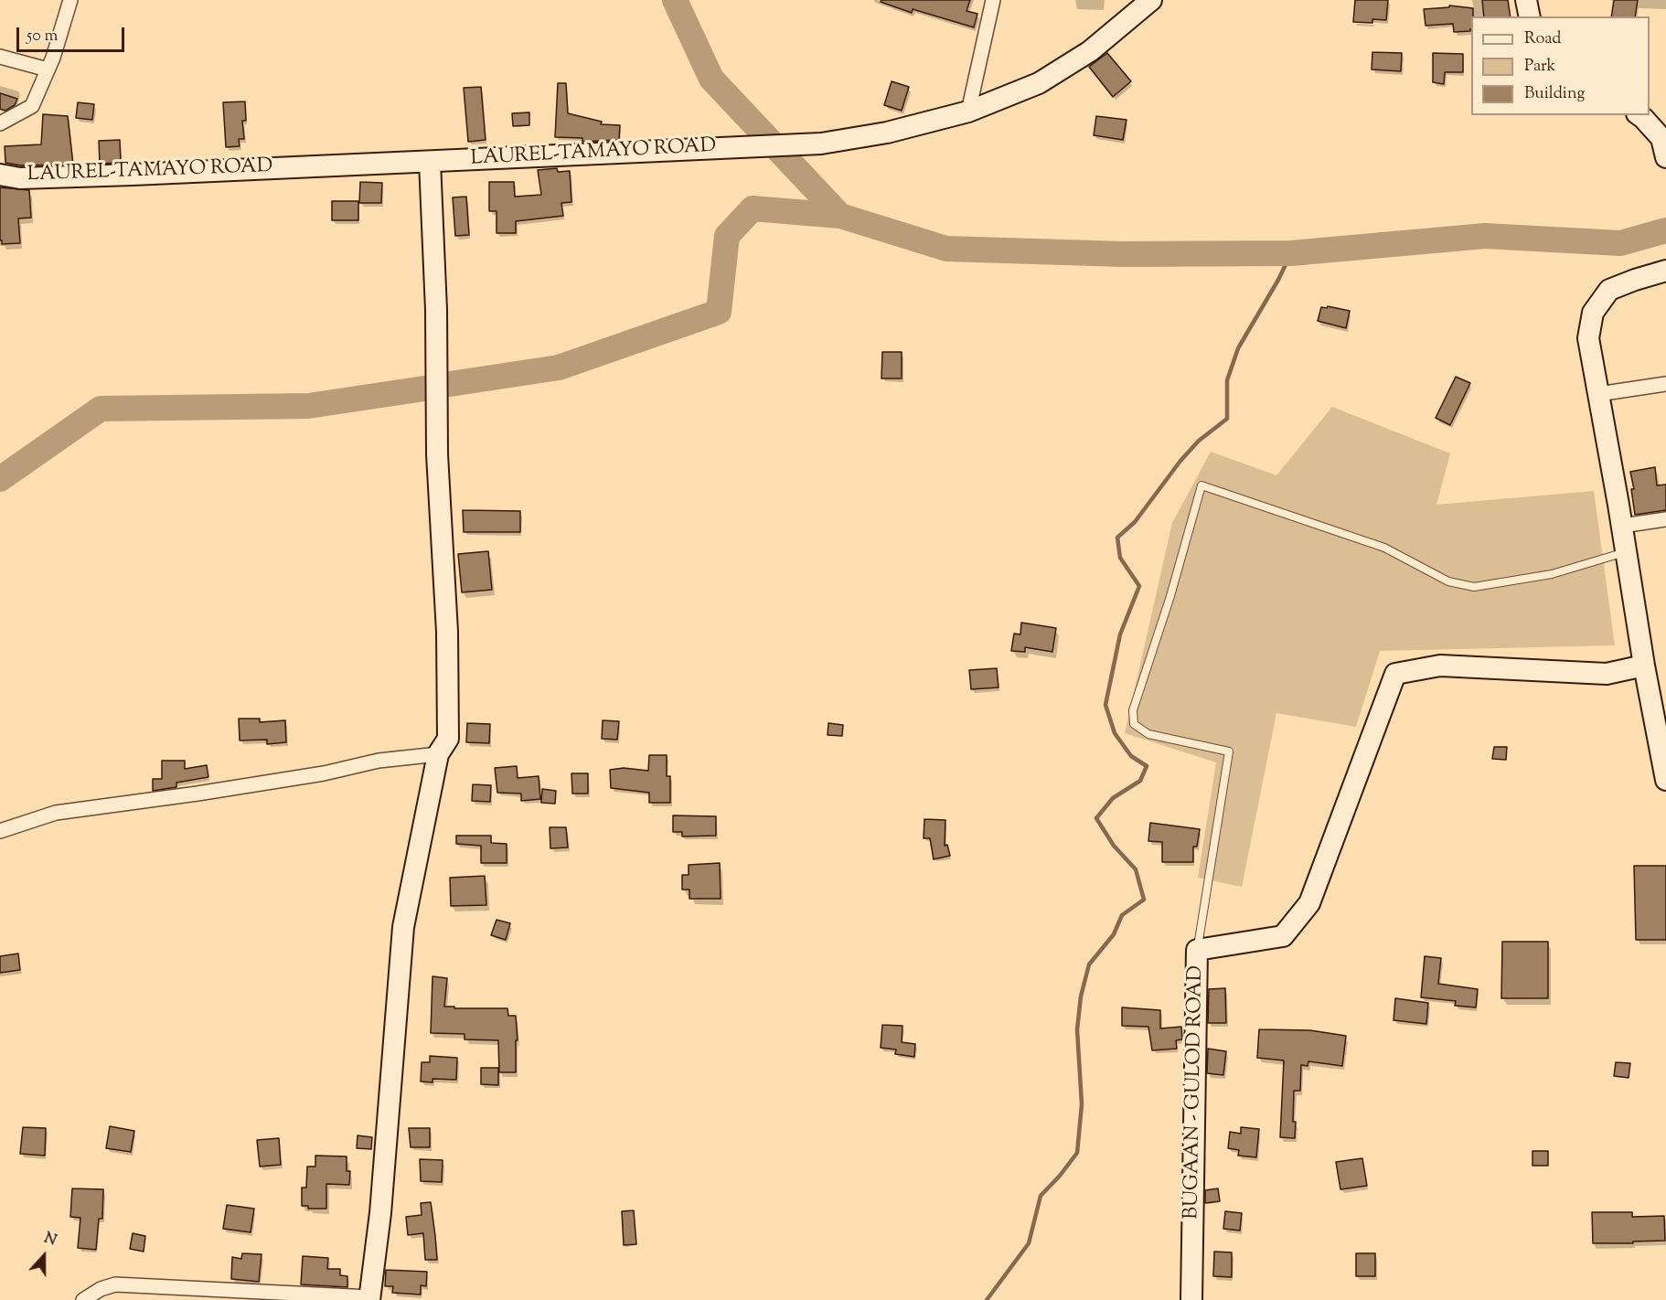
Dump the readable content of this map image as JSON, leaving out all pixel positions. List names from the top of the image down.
{
  "streets": {
    "street": ["LAUREL-TAMAYO ROAD", "BUGAAN - GULOD ROAD"]
  },
  "legend": ["Road", "Park", "Building"],
  "scale_bar": "50 m",
  "north": "top"
}
